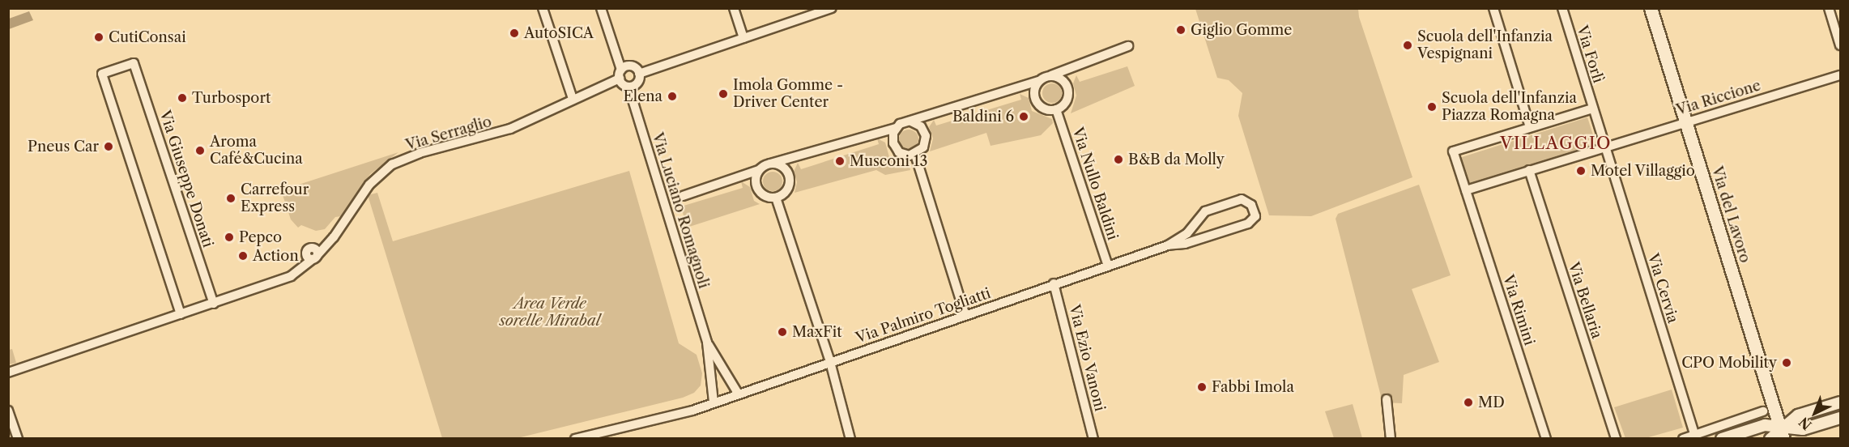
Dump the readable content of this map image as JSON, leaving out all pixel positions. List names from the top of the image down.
{
  "streets": {
    "main road": ["Via del Lavoro"],
    "street": [
      "Via Forlì",
      "Via Riccione",
      "Via Serraglio",
      "Via Giuseppe Donati",
      "Via Nullo Baldini",
      "Via Luciano Romagnoli",
      "Via Cervia",
      "Via Bellaria",
      "Via Rimini",
      "Via Palmiro Togliatti",
      "Via Ezio Vanoni"
    ]
  },
  "crossings": [
    ["Via Forlì", "Via Riccione"],
    ["Via Forlì", "Via Cervia"],
    ["Via Riccione", "Via del Lavoro"],
    ["Via Riccione", "Via Cervia"],
    ["Via Riccione", "Via Bellaria"],
    ["Via Riccione", "Via Rimini"],
    ["Via Serraglio", "Via Giuseppe Donati"],
    ["Via Nullo Baldini", "Via Palmiro Togliatti"],
    ["Via Luciano Romagnoli", "Via Palmiro Togliatti"],
    ["Via Palmiro Togliatti", "Via Ezio Vanoni"]
  ],
  "districts": ["VILLAGGIO"],
  "parks": ["Area Verde sorelle Mirabal"],
  "places": [
    "Giglio Gomme",
    "AutoSICA",
    "CutiConsai",
    "Scuola dell'Infanzia Vespignani",
    "Imola Gomme - Driver Center",
    "Elena",
    "Turbosport",
    "Scuola dell'Infanzia Piazza Romagna",
    "Baldini 6",
    "Pneus Car",
    "Aroma Café&Cucina",
    "B&B da Molly",
    "Musconi 13",
    "Motel Villaggio",
    "Carrefour Express",
    "Pepco",
    "Action",
    "MaxFit",
    "CPO Mobility",
    "Fabbi Imola",
    "MD"
  ],
  "north": "bottom left"
}
